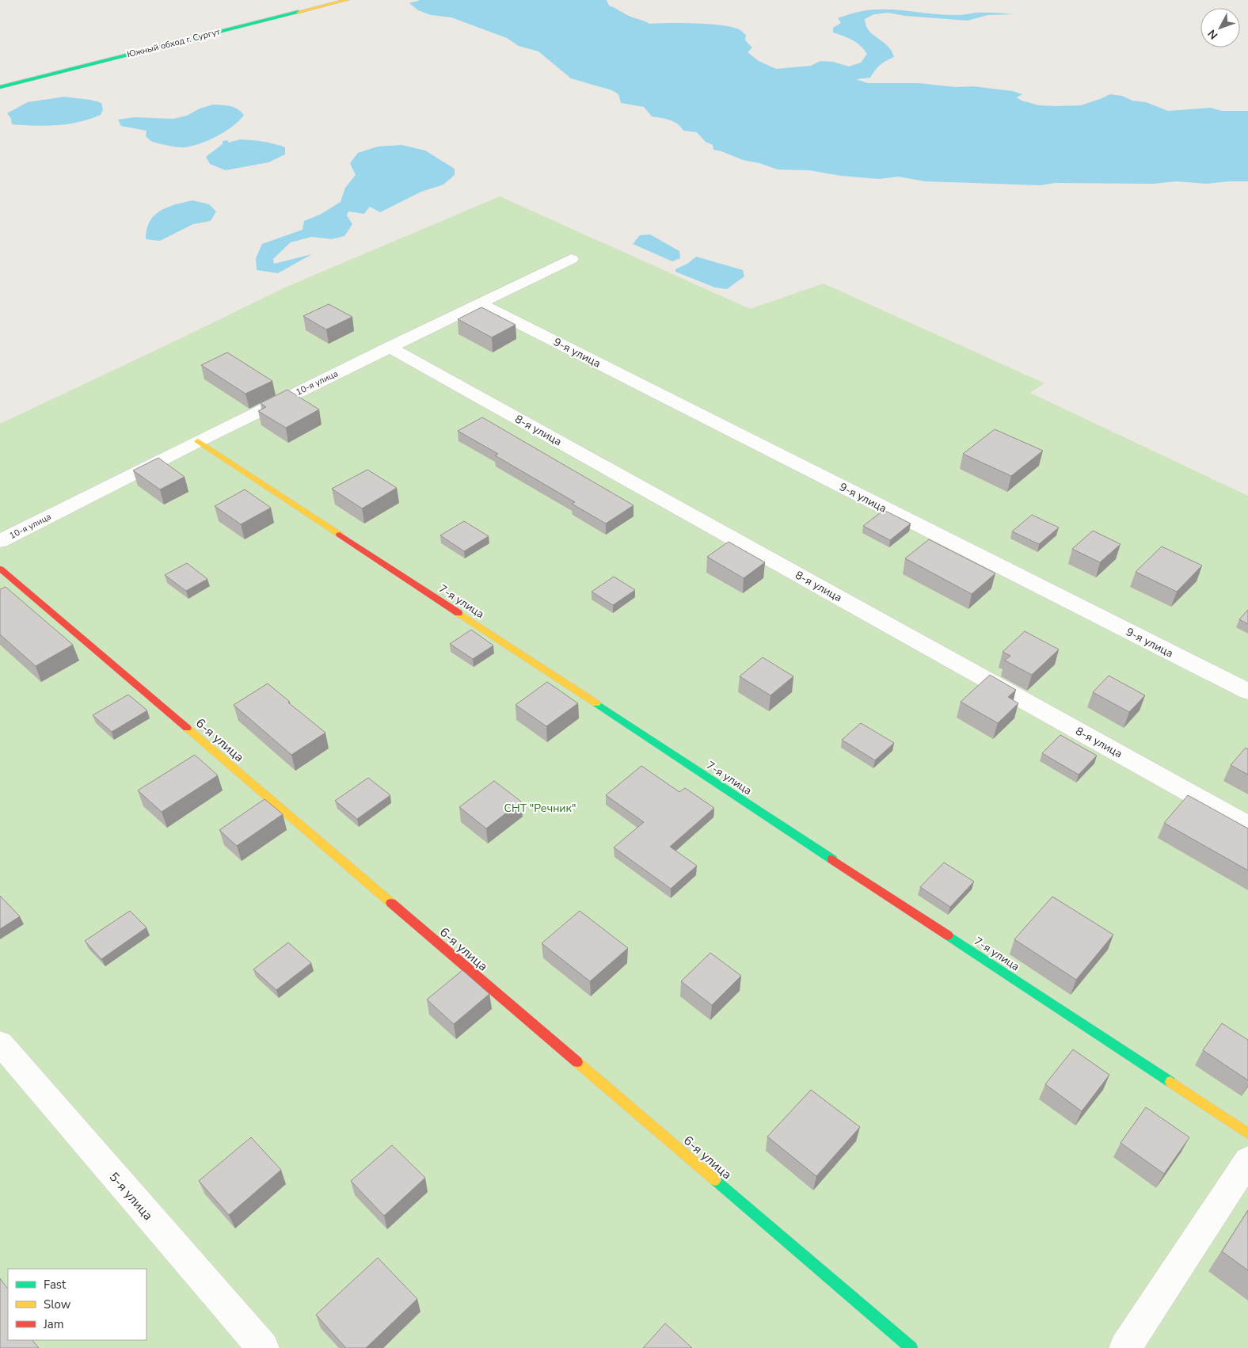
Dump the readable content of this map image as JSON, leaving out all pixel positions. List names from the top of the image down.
{
  "streets": {
    "main road": ["Южный обход г. Сургут", "7-я улица", "6-я улица"],
    "street": [
      "9-я улица",
      "10-я улица",
      "8-я улица",
      "5-я улица"
    ]
  },
  "crossings": [
    ["9-я улица", "10-я улица"],
    ["10-я улица", "8-я улица"],
    ["10-я улица", "7-я улица"]
  ],
  "parks": ["СНТ \"Речник\""],
  "legend": ["Fast", "Slow", "Jam"],
  "north": "bottom left"
}
